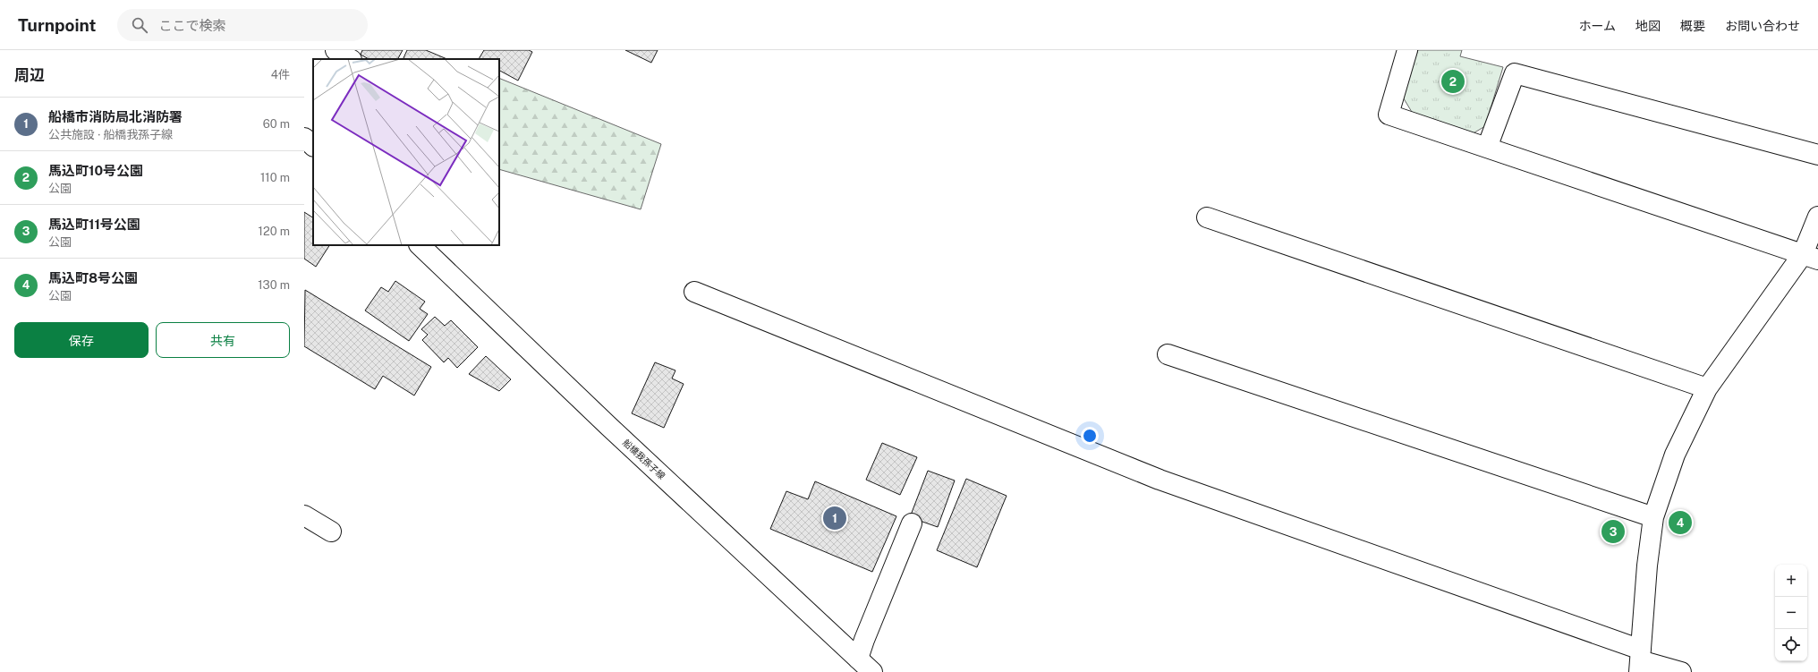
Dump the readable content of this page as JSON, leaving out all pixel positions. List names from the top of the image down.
{
  "streets": {
    "street": ["船橋我孫子線"]
  },
  "page": {
    "header": "Turnpoint",
    "search": "ここで検索",
    "nav": [
      "ホーム",
      "地図",
      "概要",
      "お問い合わせ"
    ],
    "heading": ["周辺", "4件"],
    "pins": [
      "2",
      "1",
      "4",
      "3"
    ],
    "list": [
      {
        "mark": "1",
        "name": "船橋市消防局北消防署",
        "note": "公共施設 · 船橋我孫子線",
        "value": "60 m"
      },
      {
        "mark": "2",
        "name": "馬込町10号公園",
        "note": "公園",
        "value": "110 m"
      },
      {
        "mark": "3",
        "name": "馬込町11号公園",
        "note": "公園",
        "value": "120 m"
      },
      {
        "mark": "4",
        "name": "馬込町8号公園",
        "note": "公園",
        "value": "130 m"
      }
    ],
    "buttons": ["保存", "共有"],
    "map_buttons": ["+", "−"]
  }
}
